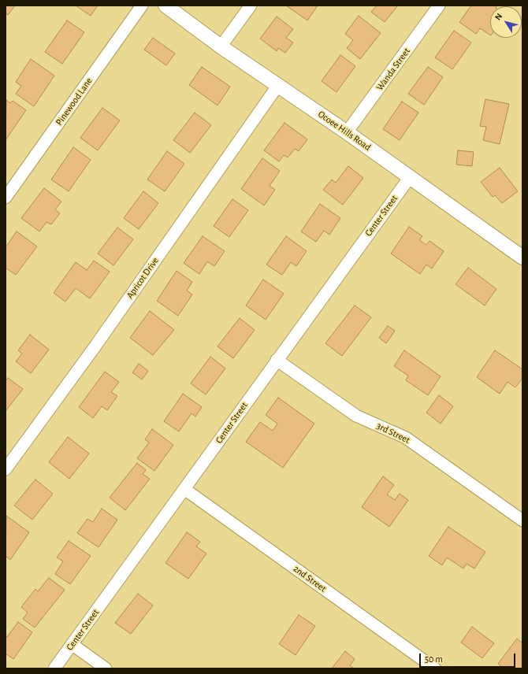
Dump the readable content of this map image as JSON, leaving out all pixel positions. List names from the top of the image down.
{
  "streets": {
    "street": [
      "Wanda Street",
      "Pinewood Lane",
      "Ocoee Hills Road",
      "Center Street",
      "Apricot Drive",
      "3rd Street",
      "2nd Street"
    ]
  },
  "crossings": [
    ["Wanda Street", "Ocoee Hills Road"],
    ["Ocoee Hills Road", "Center Street"],
    ["Ocoee Hills Road", "Apricot Drive"],
    ["Center Street", "3rd Street"],
    ["Center Street", "2nd Street"]
  ],
  "scale_bar": "50 m",
  "north": "top left"
}
